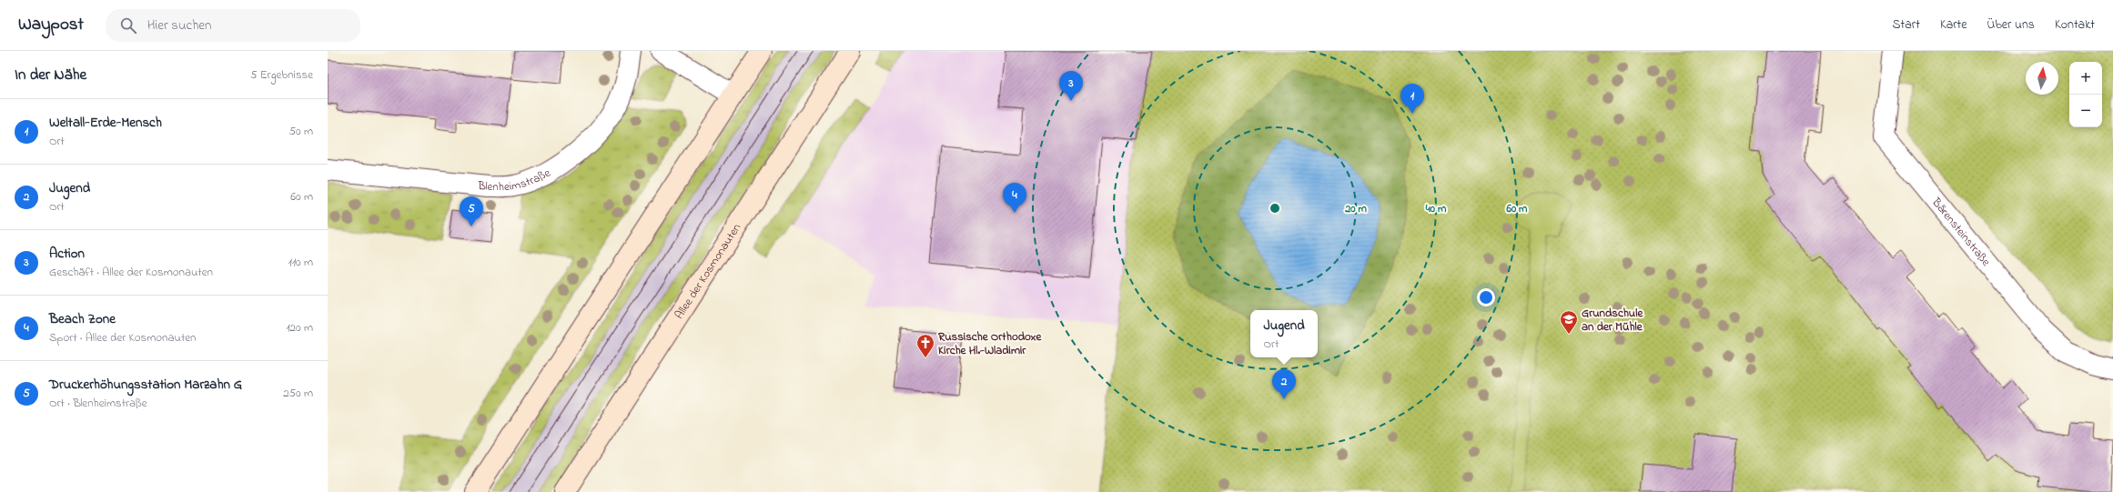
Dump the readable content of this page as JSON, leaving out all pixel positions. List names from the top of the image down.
{
  "streets": {
    "main road": ["Allee der Kosmonauten"],
    "street": ["Blenheimstraße", "Bärensteinstraße"]
  },
  "places": {
    "school or university": ["Grundschule an der Mühle"],
    "church": ["Russische Orthodoxe Kirche Hl.-Wladimir"]
  },
  "north": "top",
  "page": {
    "header": "Waypost",
    "search": "Hier suchen",
    "nav": [
      "Start",
      "Karte",
      "Über uns",
      "Kontakt"
    ],
    "heading": ["In der Nähe", "5 Ergebnisse"],
    "map_buttons": ["+", "−"],
    "pins": [
      "3",
      "1",
      "4",
      "5",
      "2"
    ],
    "list": [
      {
        "mark": "1",
        "name": "Weltall-Erde-Mensch",
        "note": "Ort",
        "value": "50 m"
      },
      {
        "mark": "2",
        "name": "Jugend",
        "note": "Ort",
        "value": "60 m"
      },
      {
        "mark": "3",
        "name": "Action",
        "note": "Geschäft · Allee der Kosmonauten",
        "value": "110 m"
      },
      {
        "mark": "4",
        "name": "Beach Zone",
        "note": "Sport · Allee der Kosmonauten",
        "value": "120 m"
      },
      {
        "mark": "5",
        "name": "Druckerhöhungsstation Marzahn G",
        "note": "Ort · Blenheimstraße",
        "value": "250 m"
      }
    ],
    "popup": ["Jugend", "Ort"]
  },
  "rings": ["20 m", "40 m", "60 m"]
}
